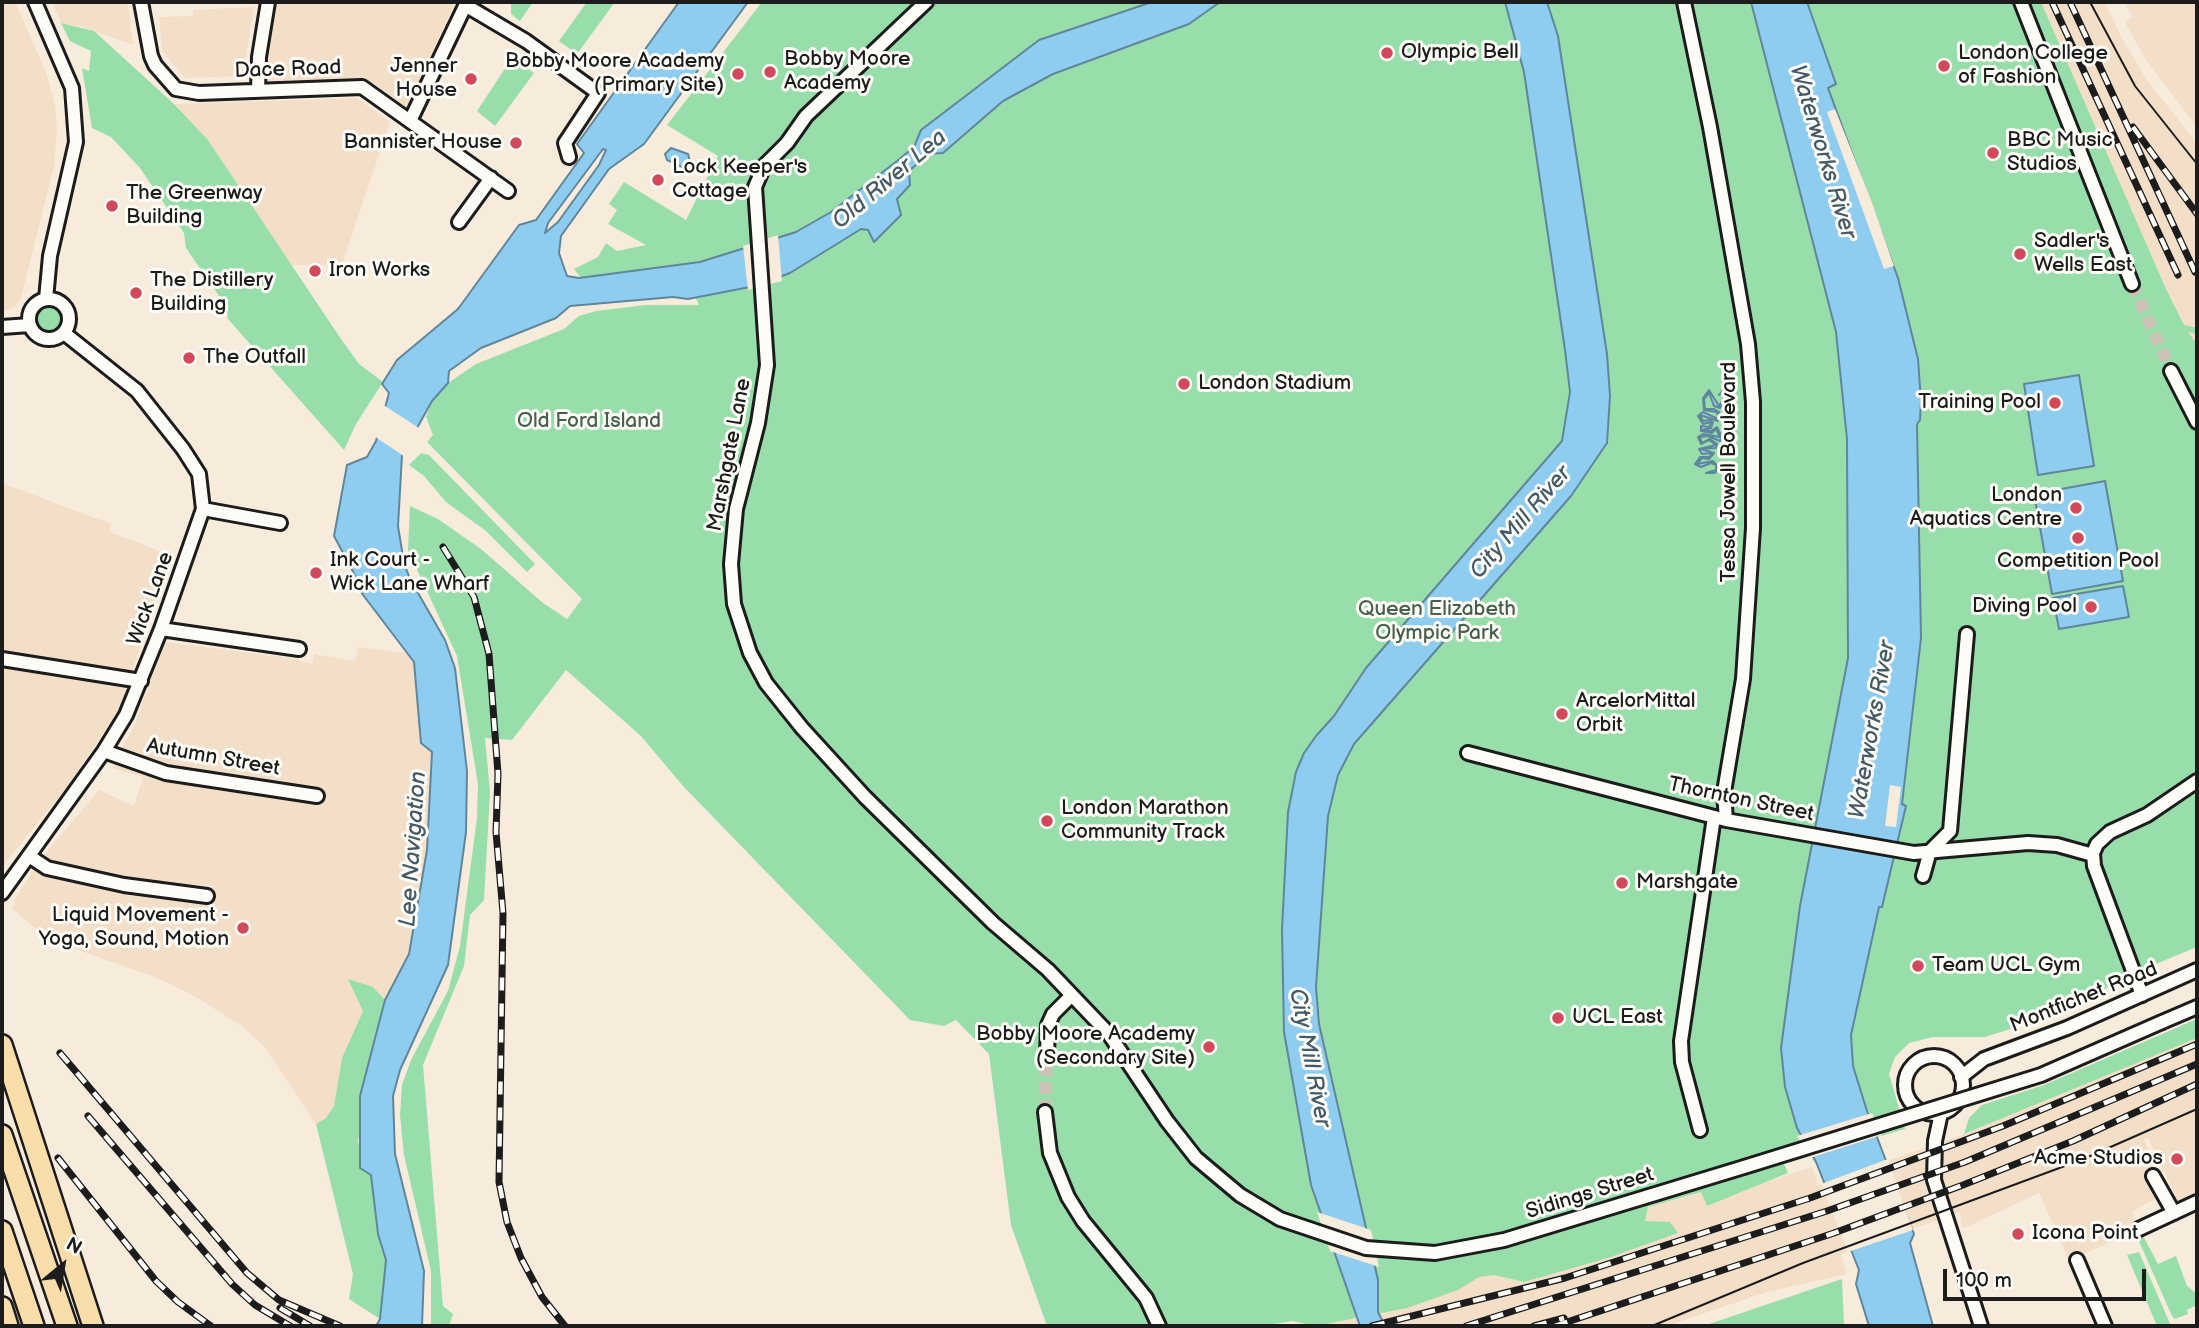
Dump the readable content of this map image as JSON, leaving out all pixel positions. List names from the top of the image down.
{
  "streets": {
    "street": [
      "Dace Road",
      "Marshgate Lane",
      "Tessa Jowell Boulevard",
      "Wick Lane",
      "Autumn Street",
      "Thornton Street",
      "Montfichet Road",
      "Sidings Street"
    ]
  },
  "crossings": [
    ["Marshgate Lane", "Sidings Street"],
    ["Tessa Jowell Boulevard", "Thornton Street"],
    ["Wick Lane", "Autumn Street"]
  ],
  "water": [
    "Waterworks River",
    "Old River Lea",
    "City Mill River",
    "Lee Navigation"
  ],
  "parks": ["Old Ford Island", "Queen Elizabeth Olympic Park"],
  "places": [
    "Olympic Bell",
    "London College of Fashion",
    "Bobby Moore Academy",
    "Bobby Moore Academy (Primary Site)",
    "Jenner House",
    "Bannister House",
    "BBC Music Studios",
    "Lock Keeper's Cottage",
    "The Greenway Building",
    "Sadler's Wells East",
    "Iron Works",
    "The Distillery Building",
    "The Outfall",
    "London Stadium",
    "Training Pool",
    "London Aquatics Centre",
    "Competition Pool",
    "Ink Court - Wick Lane Wharf",
    "Diving Pool",
    "ArcelorMittal Orbit",
    "London Marathon Community Track",
    "Marshgate",
    "Liquid Movement - Yoga, Sound, Motion",
    "Team UCL Gym",
    "UCL East",
    "Bobby Moore Academy (Secondary Site)",
    "Acme Studios",
    "Icona Point"
  ],
  "scale_bar": "100 m",
  "north": "top right"
}
